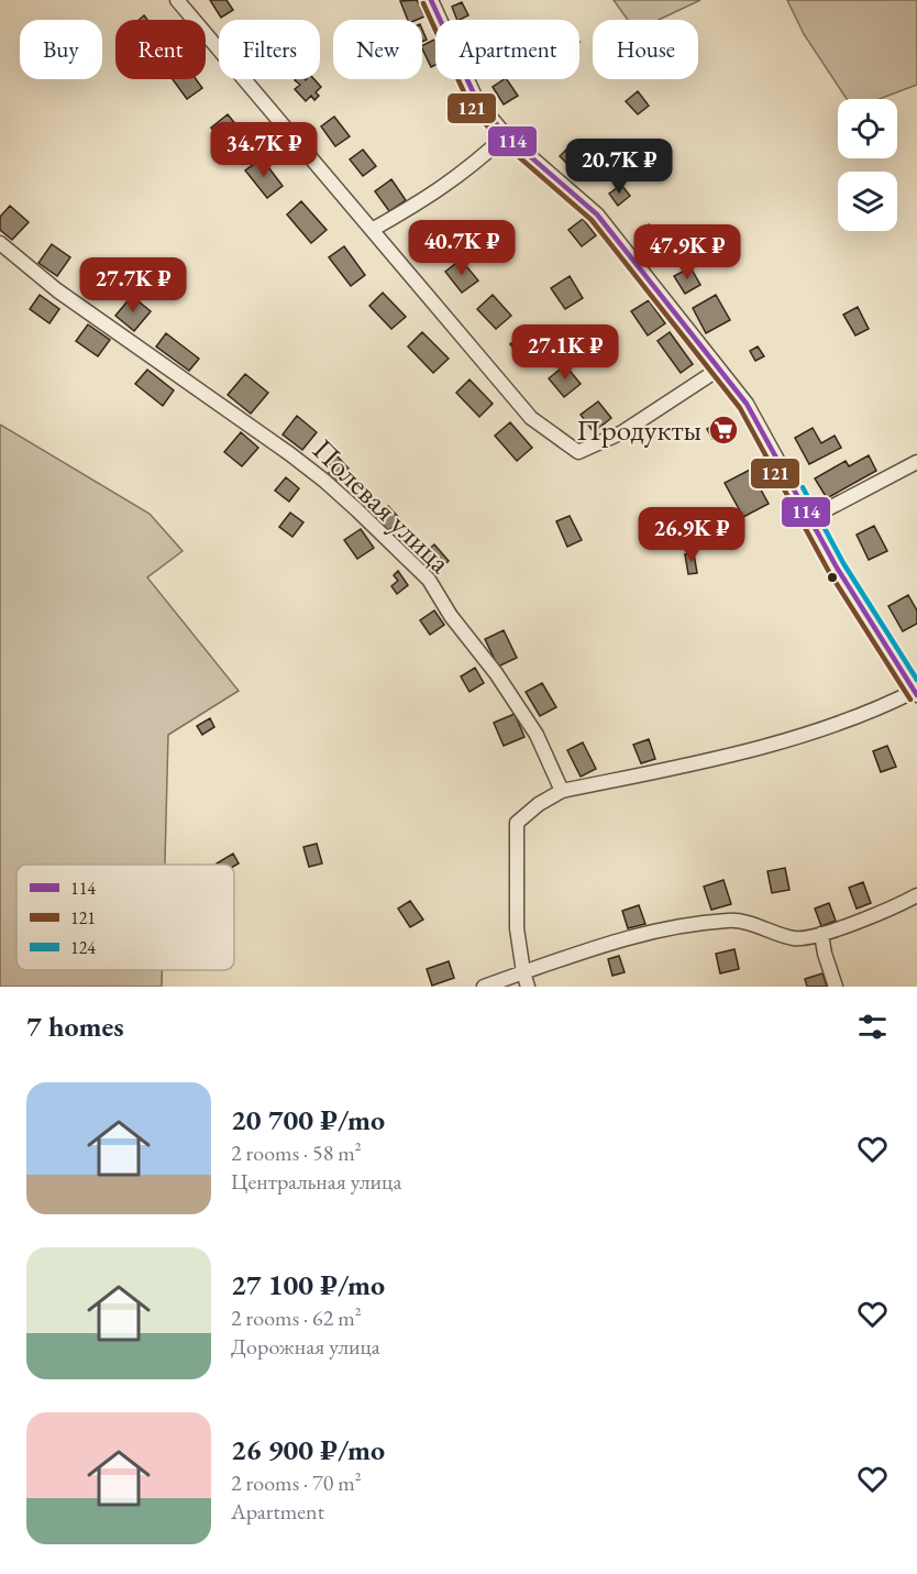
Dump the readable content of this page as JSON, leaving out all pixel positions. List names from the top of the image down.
{
  "streets": {
    "street": ["Полевая улица"]
  },
  "places": {
    "supermarket": ["Продукты"]
  },
  "lines": ["transit line 114", "transit line 121", "transit line 124"],
  "legend": ["114", "121", "124"],
  "page": {
    "chip": [
      "Buy",
      "Rent",
      "Filters",
      "New",
      "Apartment",
      "House"
    ],
    "price": [
      "34.7K ₽",
      "20.7K ₽",
      "40.7K ₽",
      "47.9K ₽",
      "27.7K ₽",
      "27.1K ₽",
      "26.9K ₽"
    ],
    "heading": "7 homes",
    "list": [
      {
        "name": "20 700 ₽/mo",
        "note": "2 rooms · 58 m² · Центральная улица"
      },
      {
        "name": "27 100 ₽/mo",
        "note": "2 rooms · 62 m² · Дорожная улица"
      },
      {
        "name": "26 900 ₽/mo",
        "note": "2 rooms · 70 m² · Apartment"
      }
    ]
  }
}
